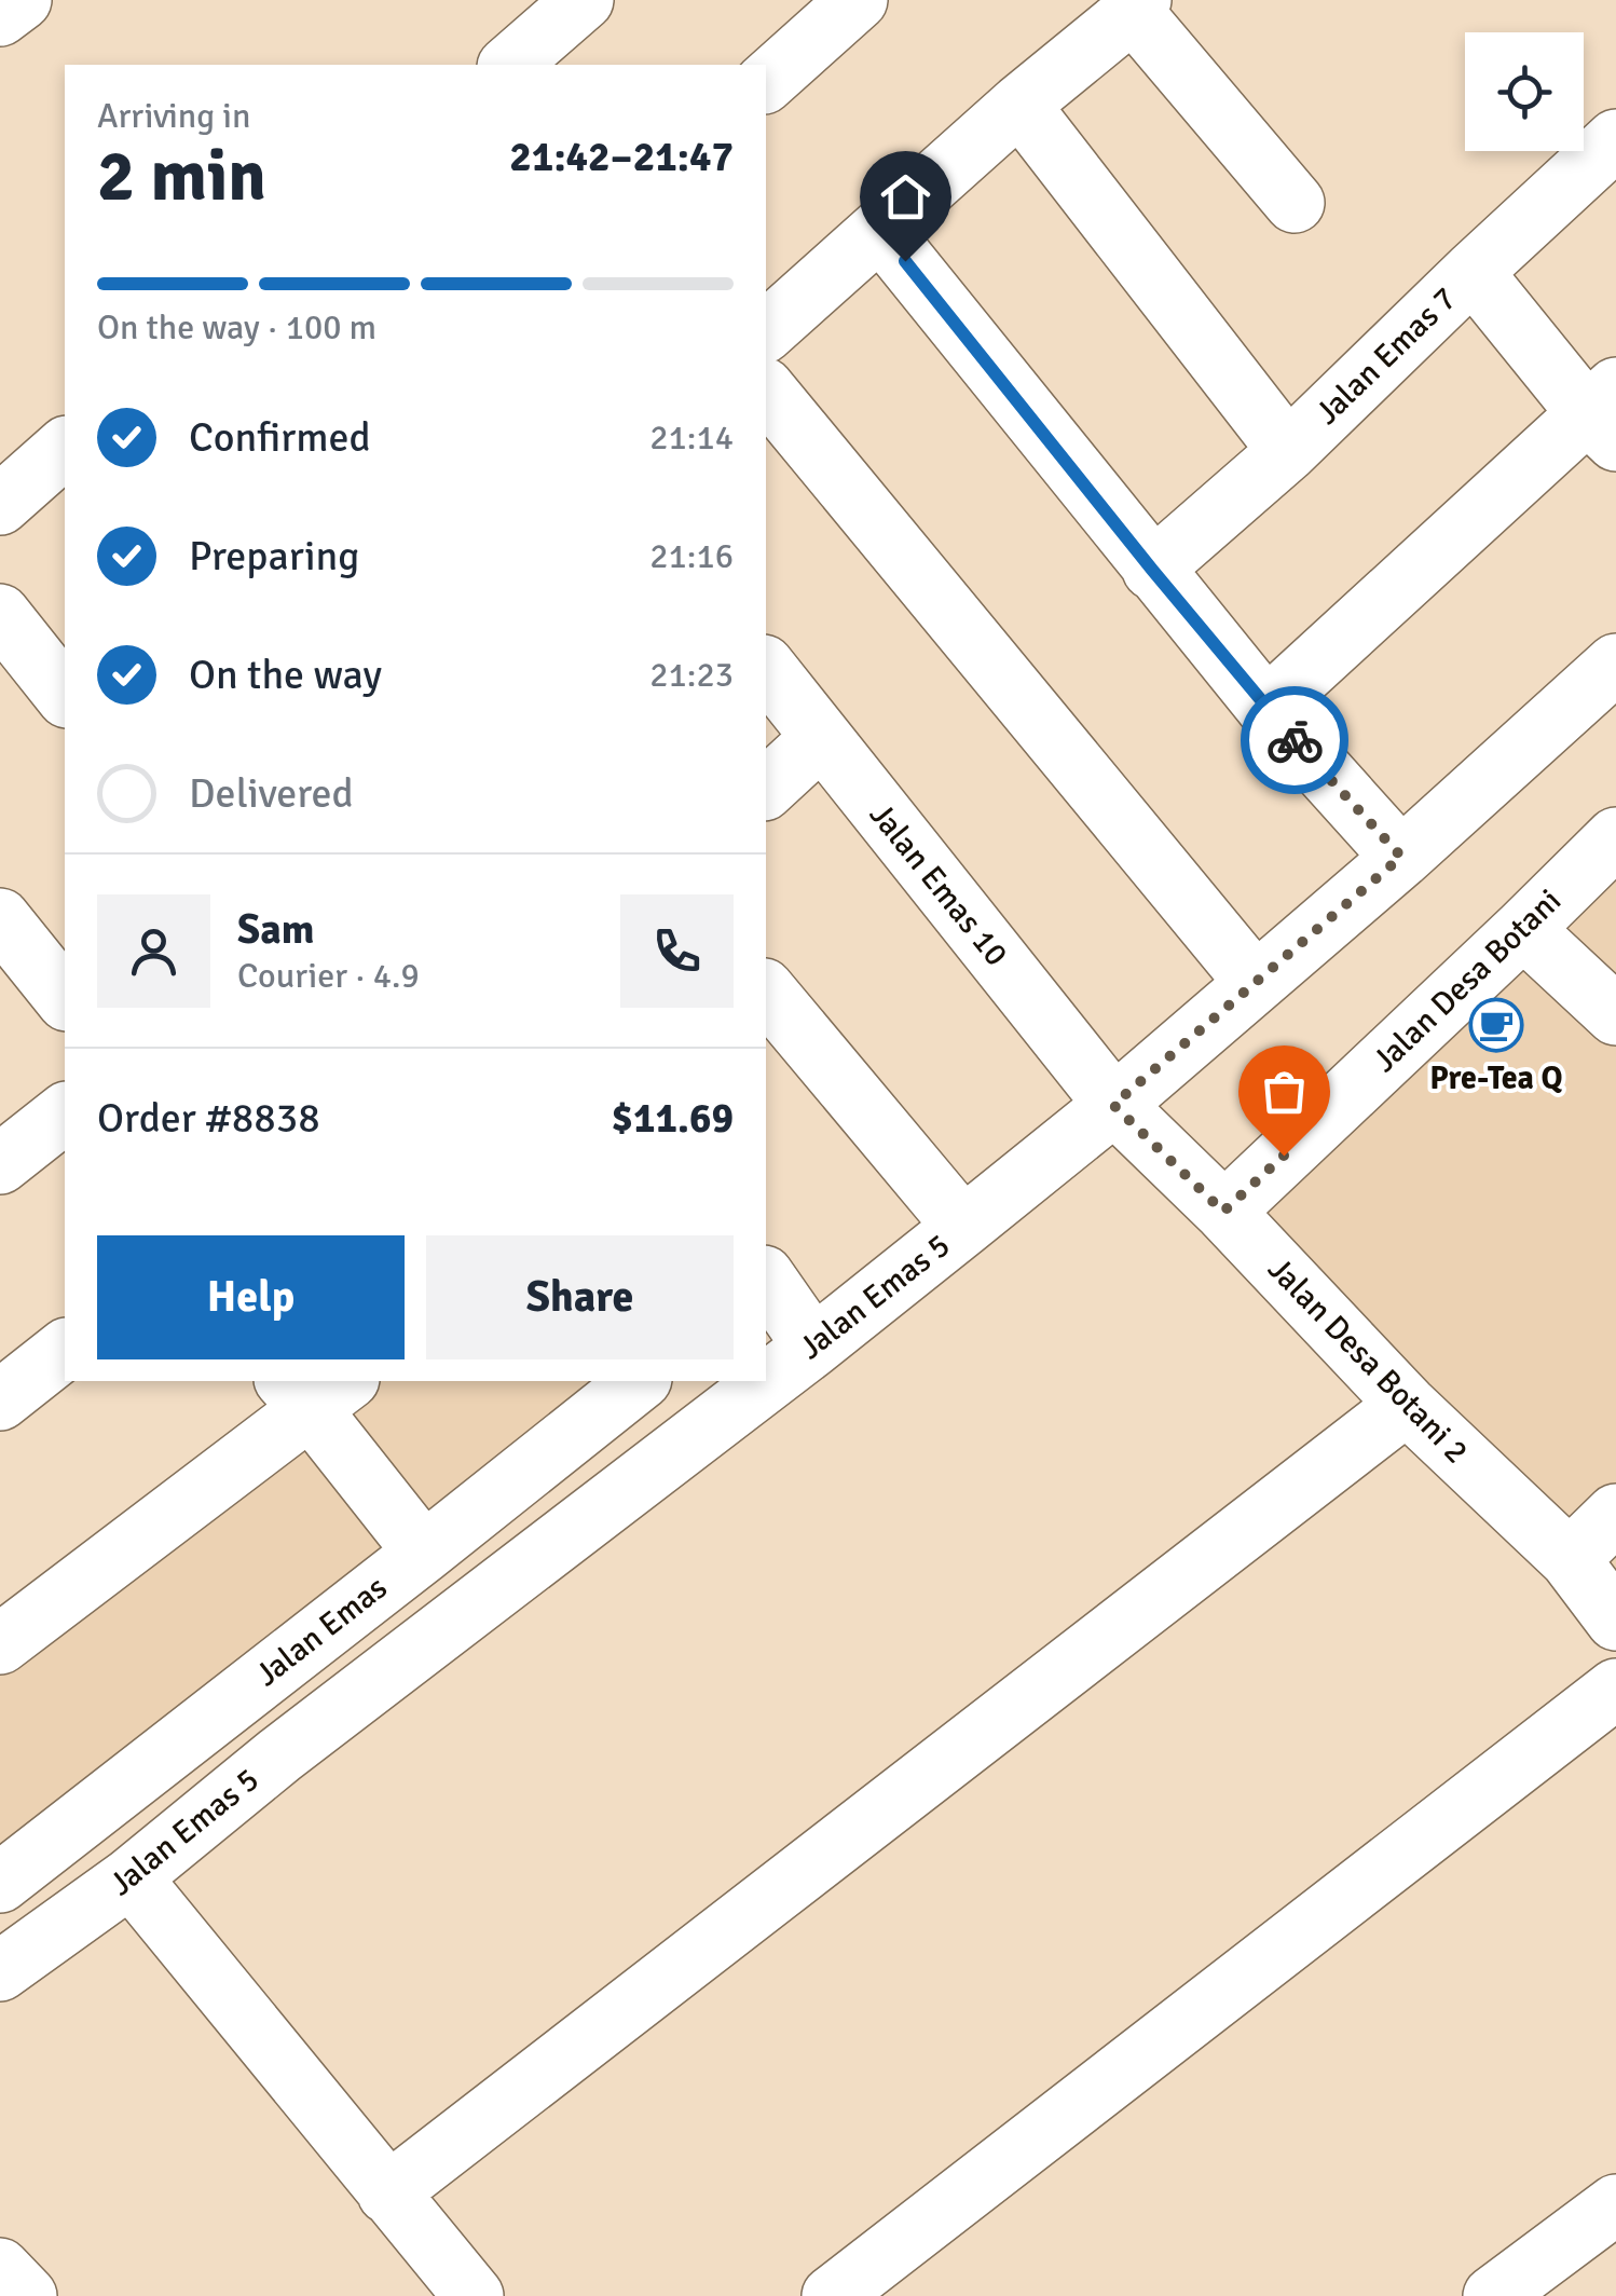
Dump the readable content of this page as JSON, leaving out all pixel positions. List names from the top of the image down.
{
  "streets": {
    "street": [
      "Jalan Emas 7",
      "Jalan Emas 10",
      "Jalan Desa Botani",
      "Jalan Emas 5",
      "Jalan Desa Botani 2",
      "Jalan Emas"
    ]
  },
  "crossings": [
    ["Jalan Emas 10", "Jalan Emas 5"],
    ["Jalan Emas 10", "Jalan Desa Botani 2"],
    ["Jalan Desa Botani", "Jalan Desa Botani 2"],
    ["Jalan Emas 5", "Jalan Desa Botani 2"]
  ],
  "places": {
    "cafe": ["Pre-Tea Q"]
  },
  "page": {
    "heading": ["2 min", "Arriving in", "21:42–21:47"],
    "panel": [
      "Sam",
      "Courier · 4.9",
      "Order #8838",
      "$11.69"
    ],
    "bar": "On the way · 100 m",
    "list": [
      ["Confirmed", "21:14"],
      ["Preparing", "21:16"],
      ["On the way", "21:23"],
      "Delivered"
    ],
    "buttons": ["Help", "Share"]
  }
}
